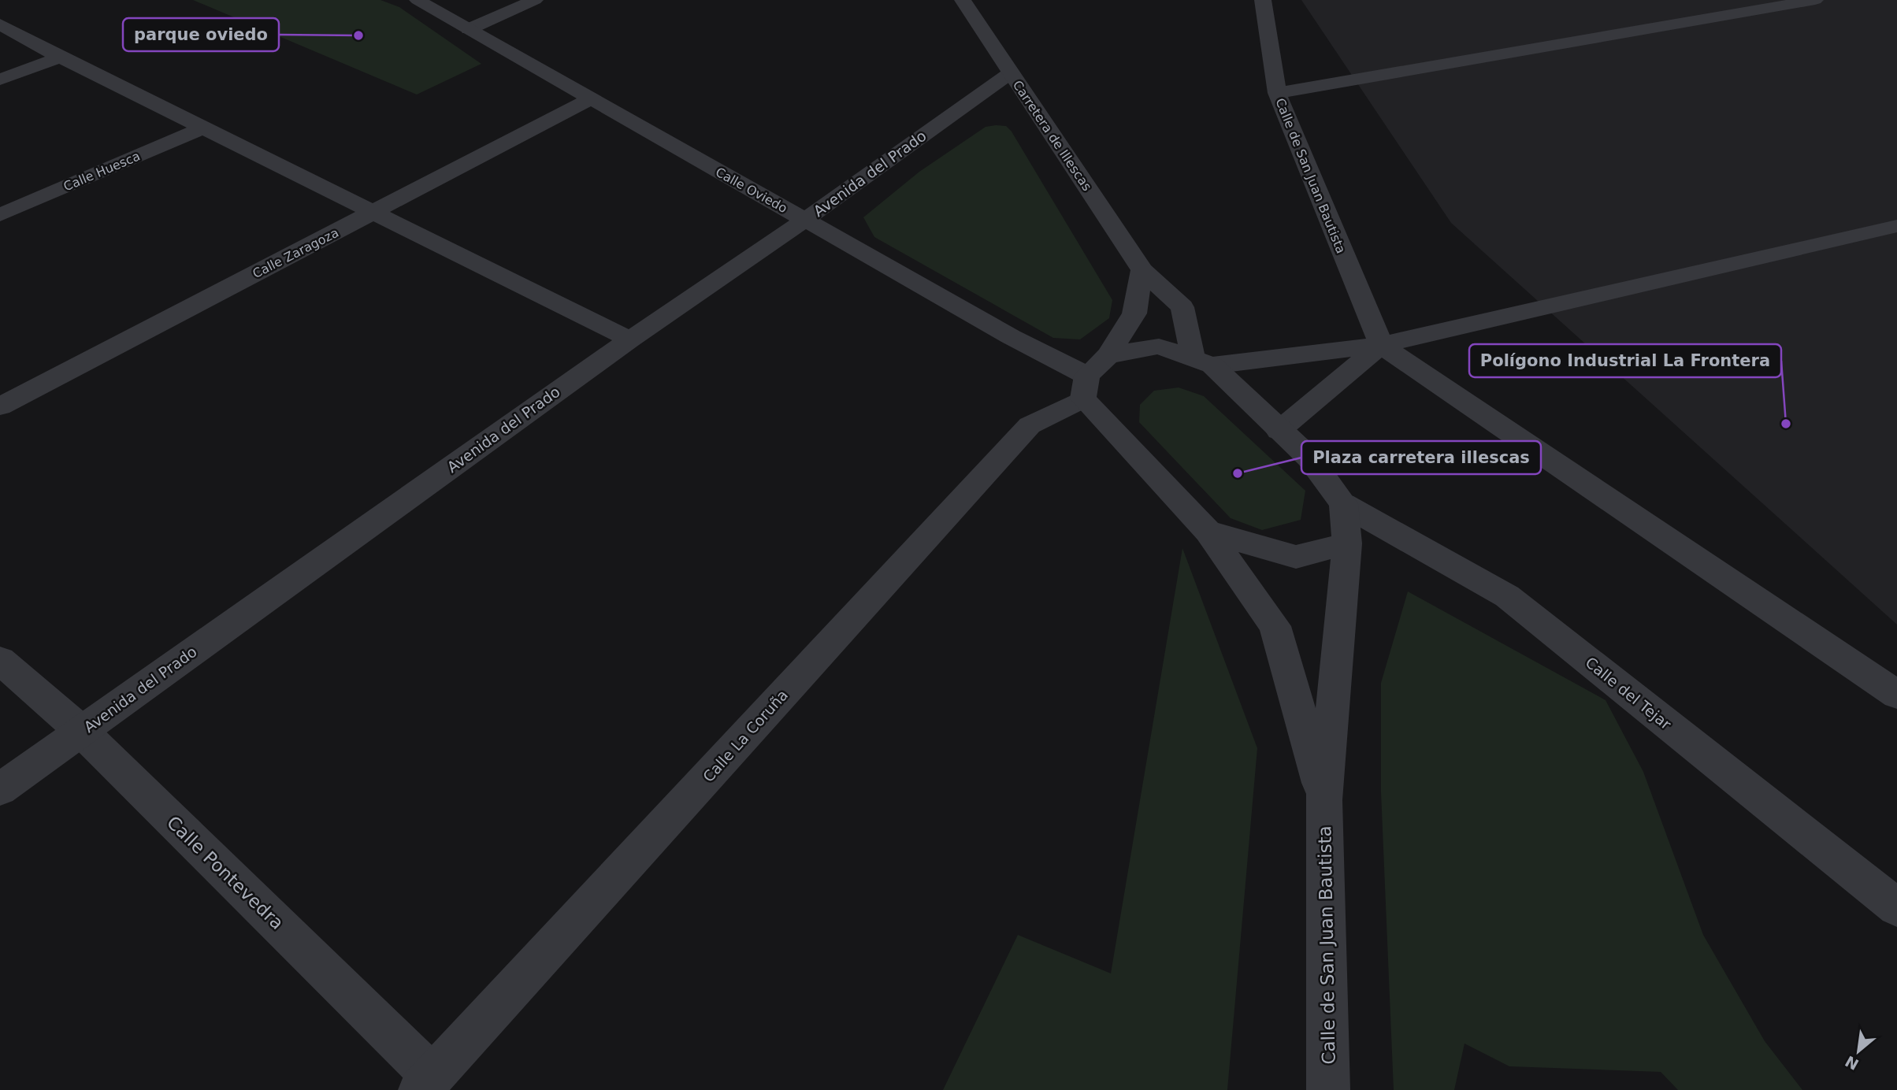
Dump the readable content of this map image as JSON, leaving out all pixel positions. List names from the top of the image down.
{
  "streets": {
    "street": [
      "Carretera de Illescas",
      "Calle Huesca",
      "Avenida del Prado",
      "Calle de San Juan Bautista",
      "Calle Oviedo",
      "Calle Zaragoza",
      "Calle del Tejar",
      "Calle La Coruña",
      "Calle Pontevedra"
    ]
  },
  "crossings": [
    ["Carretera de Illescas", "Avenida del Prado"],
    ["Avenida del Prado", "Calle Oviedo"],
    ["Avenida del Prado", "Calle Pontevedra"],
    ["Calle de San Juan Bautista", "Calle Oviedo"],
    ["Calle de San Juan Bautista", "Calle del Tejar"],
    ["Calle Oviedo", "Calle Zaragoza"],
    ["Calle Oviedo", "Calle La Coruña"],
    ["Calle La Coruña", "Calle Pontevedra"]
  ],
  "places": ["parque oviedo", "Polígono Industrial La Frontera", "Plaza carretera illescas"],
  "north": "bottom left"
}
